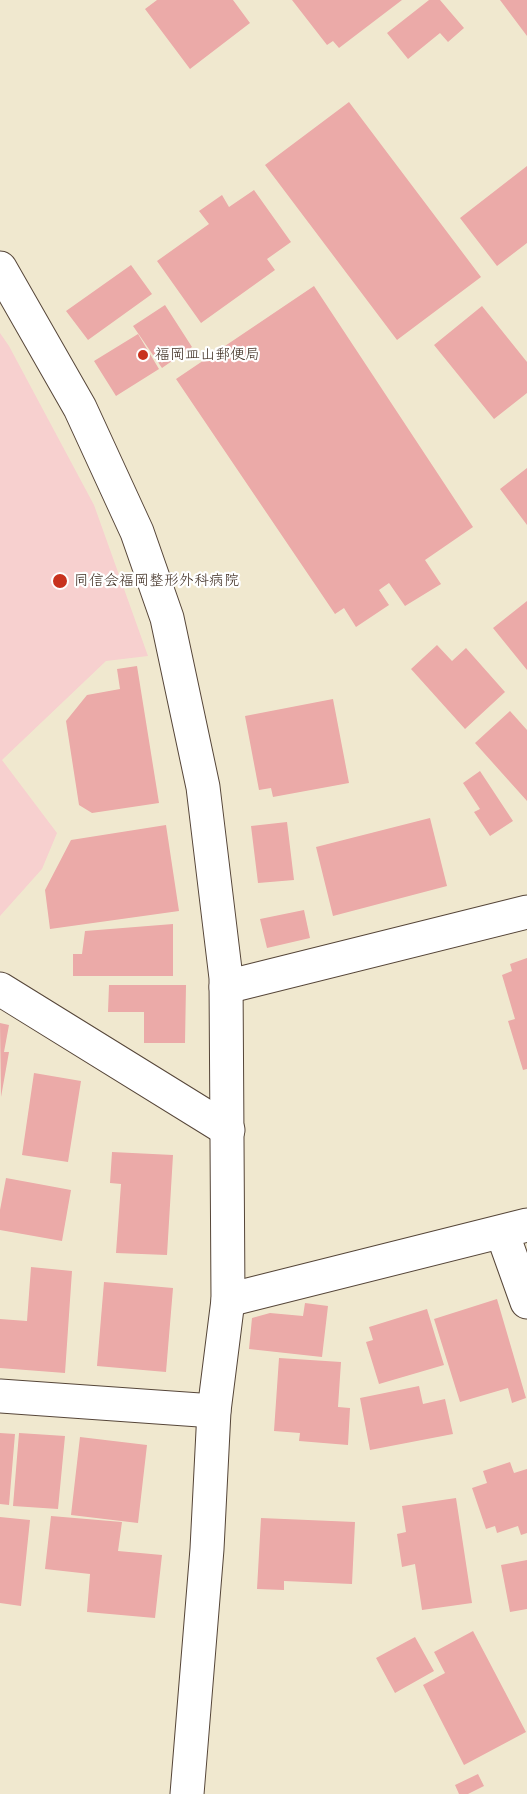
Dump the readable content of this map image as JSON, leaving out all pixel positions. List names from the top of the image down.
{
  "places": ["福岡皿山郵便局", "同信会福岡整形外科病院"]
}
